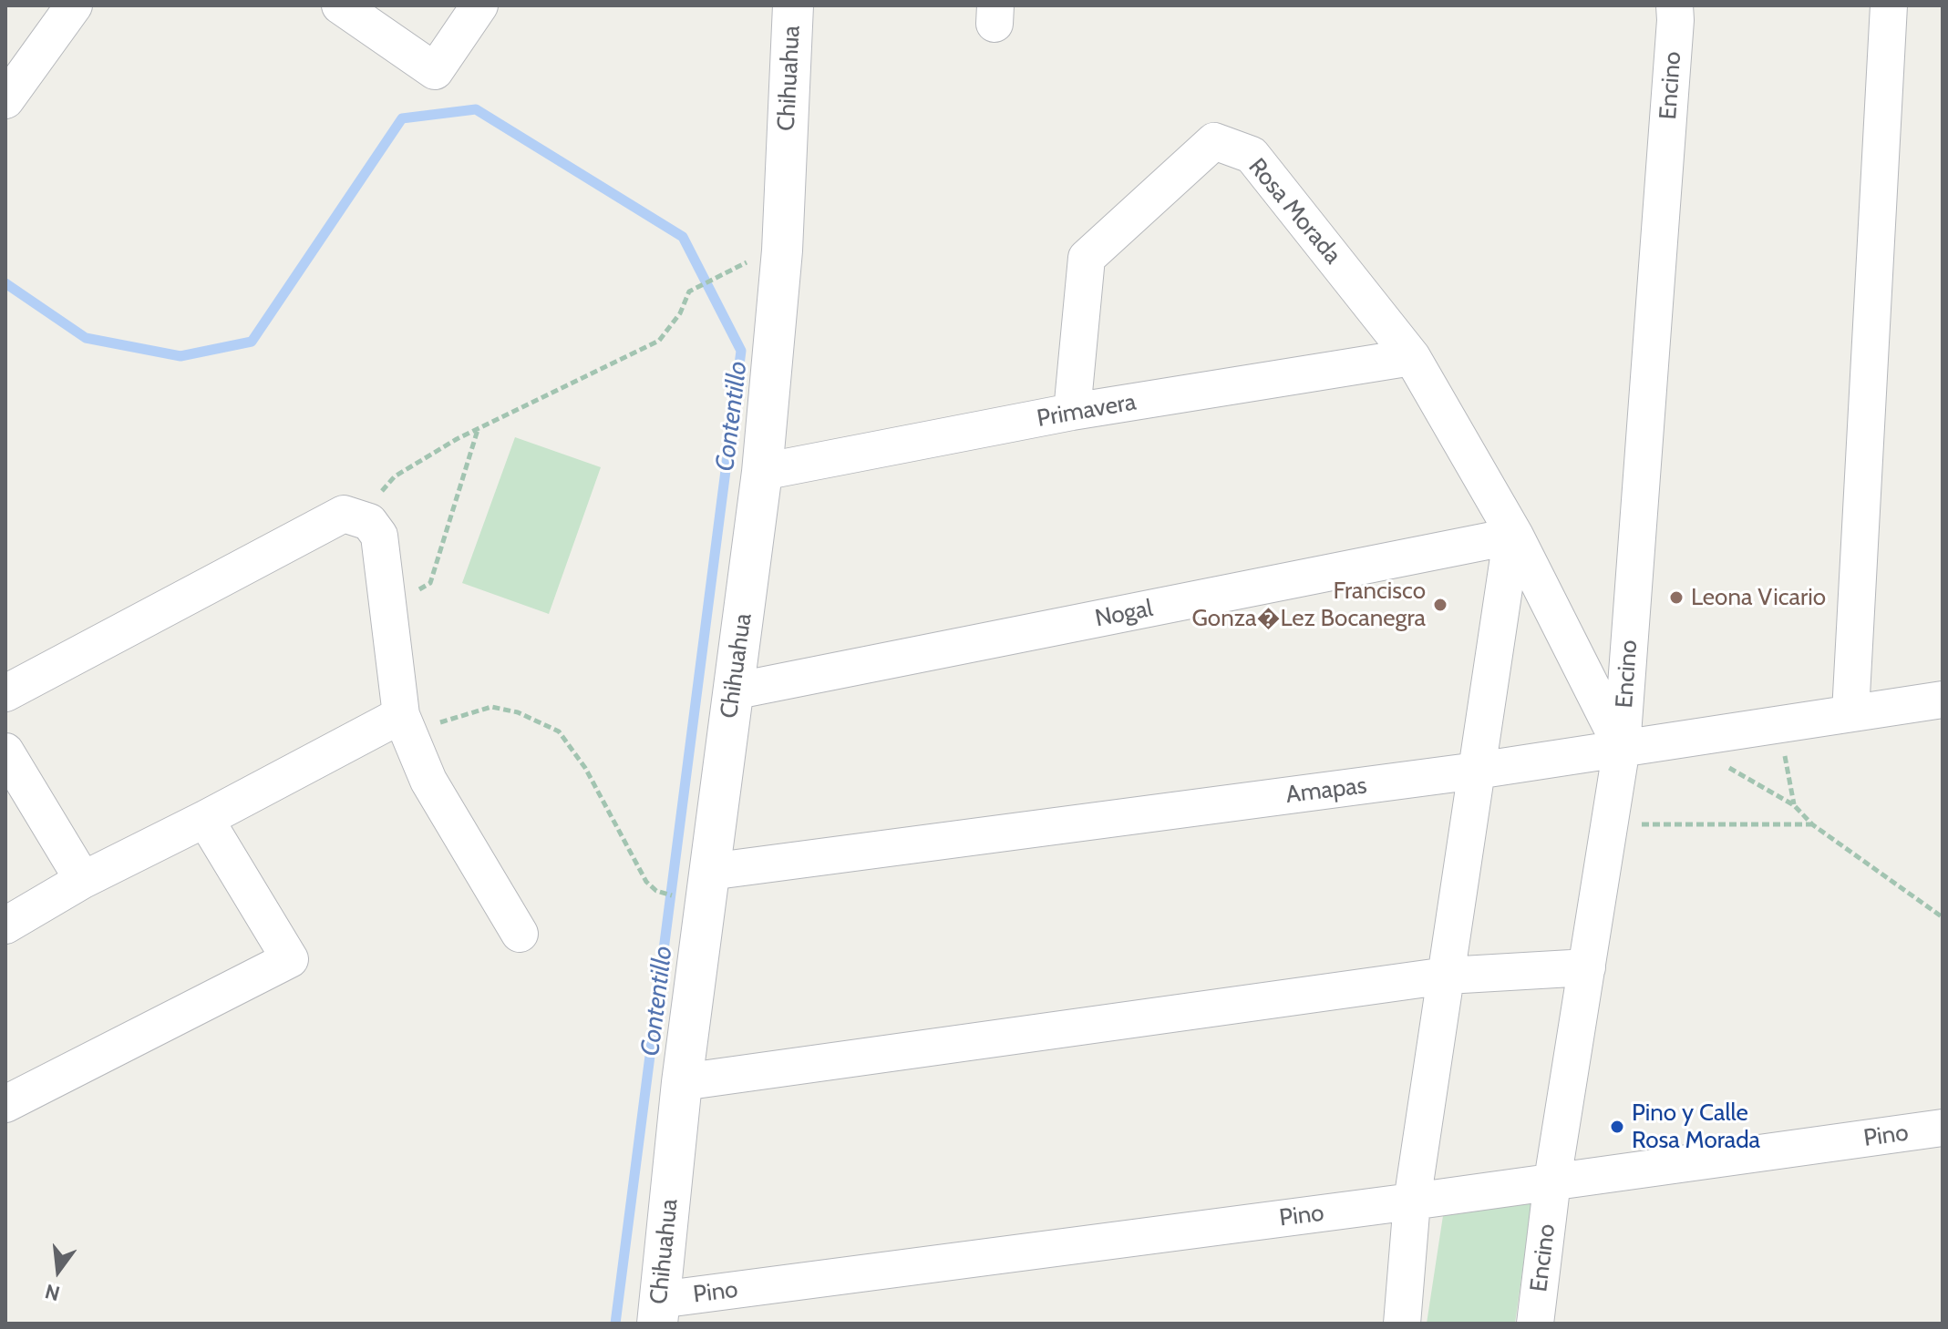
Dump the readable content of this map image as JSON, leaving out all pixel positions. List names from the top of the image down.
{
  "streets": {
    "street": [
      "Chihuahua",
      "Encino",
      "Rosa Morada",
      "Primavera",
      "Nogal",
      "Amapas",
      "Pino"
    ]
  },
  "crossings": [
    ["Chihuahua", "Primavera"],
    ["Chihuahua", "Nogal"],
    ["Chihuahua", "Amapas"],
    ["Chihuahua", "Pino"],
    ["Encino", "Rosa Morada"],
    ["Encino", "Amapas"],
    ["Encino", "Pino"],
    ["Rosa Morada", "Primavera"],
    ["Rosa Morada", "Nogal"],
    ["Rosa Morada", "Amapas"]
  ],
  "water": ["Contentillo"],
  "places": ["Leona Vicario", "Francisco Gonza�Lez Bocanegra", "Pino y Calle Rosa Morada"],
  "north": "bottom"
}
